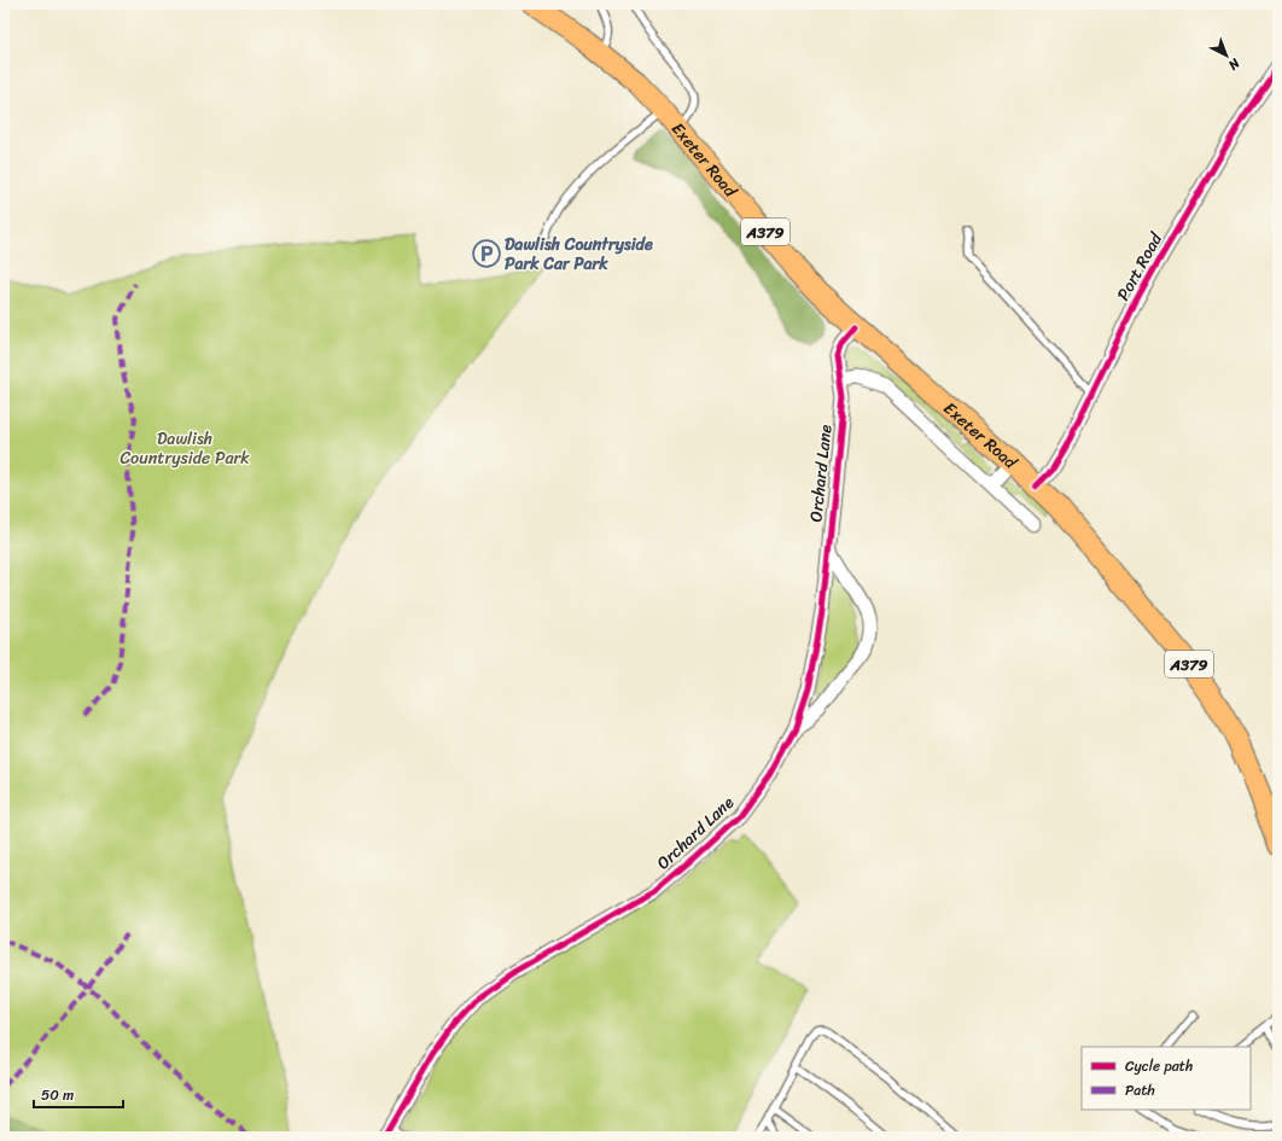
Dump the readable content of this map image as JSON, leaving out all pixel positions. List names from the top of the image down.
{
  "streets": {
    "main road": ["Exeter Road", "A379"],
    "street": ["Port Road", "Orchard Lane"]
  },
  "crossings": [
    ["Exeter Road", "A379"],
    ["Exeter Road", "Port Road"],
    ["Exeter Road", "Orchard Lane"],
    ["A379", "Port Road"]
  ],
  "parks": ["Dawlish Countryside Park"],
  "places": {
    "parking": ["Dawlish Countryside Park Car Park"]
  },
  "legend": ["Cycle path", "Path"],
  "scale_bar": "50 m",
  "north": "bottom right"
}
